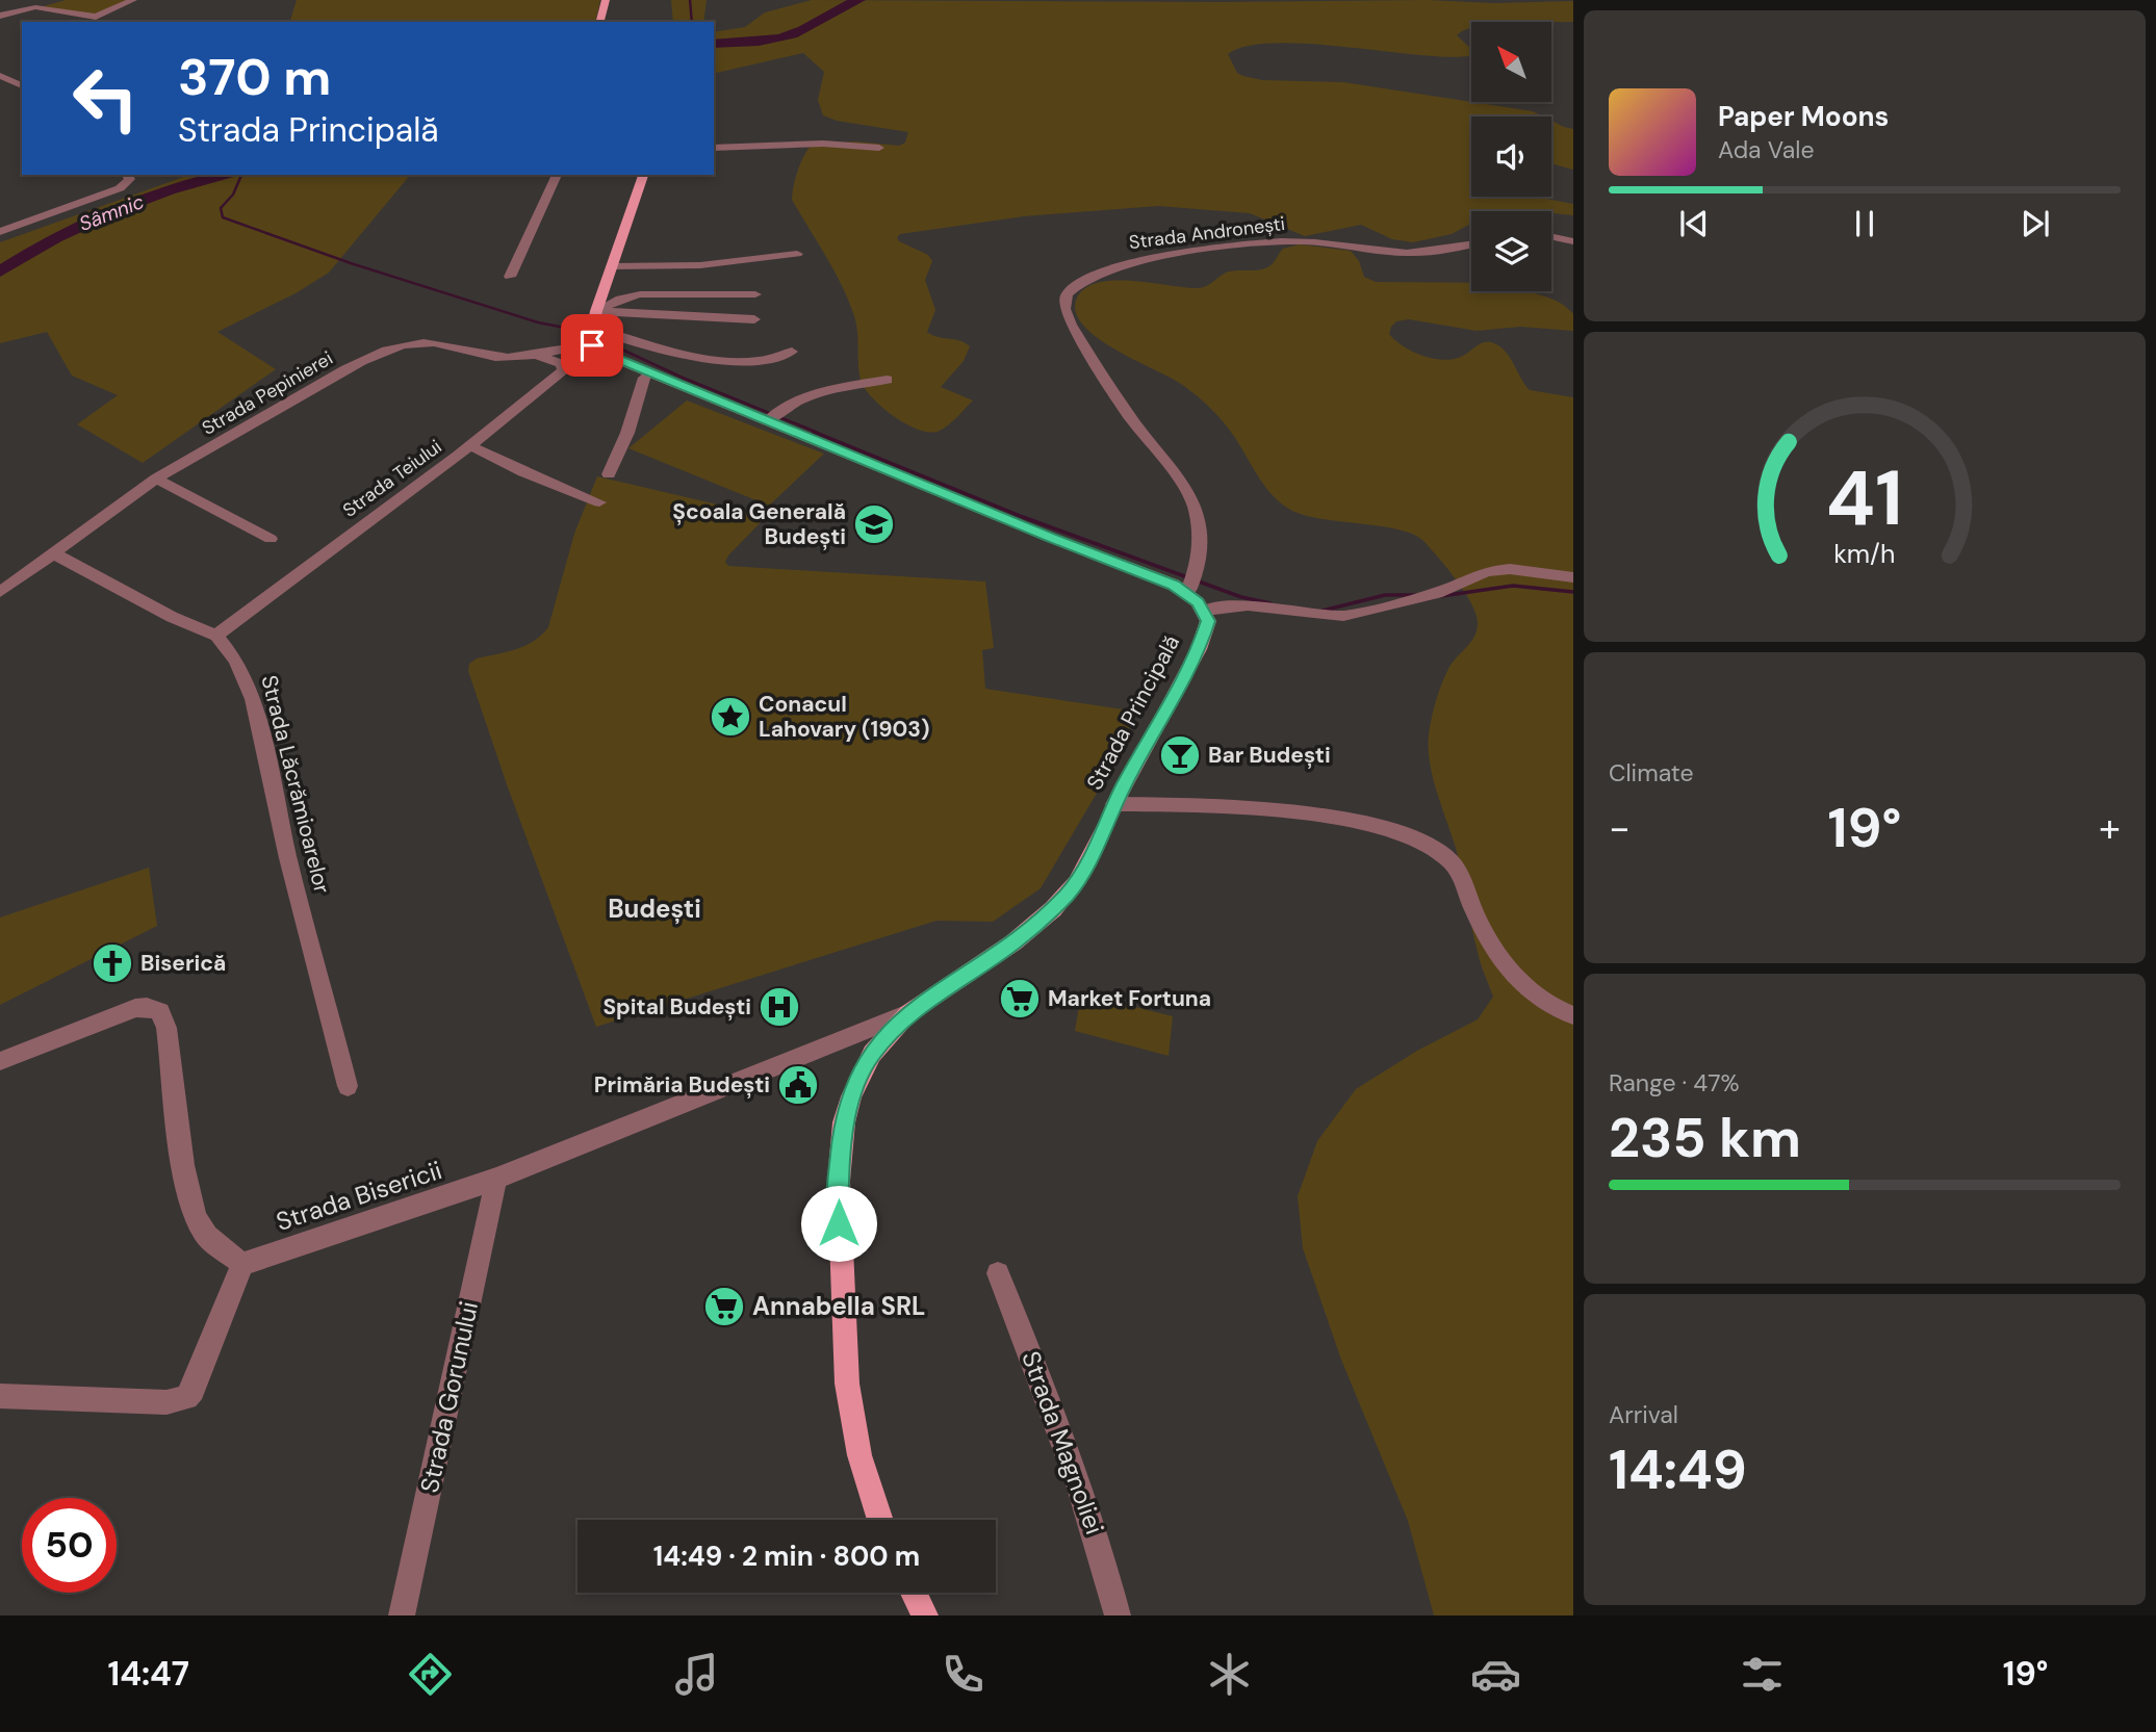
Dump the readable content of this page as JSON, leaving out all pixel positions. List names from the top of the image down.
{
  "streets": {
    "main road": ["Strada Principală"],
    "street": [
      "Strada Andronești",
      "Strada Pepinierei",
      "Strada Teiului",
      "Strada Lăcrămioarelor",
      "Strada Bisericii",
      "Strada Gorunului",
      "Strada Magnoliei"
    ]
  },
  "crossings": [
    ["Strada Pepinierei", "Strada Teiului"],
    ["Strada Pepinierei", "Strada Lăcrămioarelor"],
    ["Strada Teiului", "Strada Lăcrămioarelor"],
    ["Strada Principală", "Strada Bisericii"],
    ["Strada Bisericii", "Strada Gorunului"]
  ],
  "districts": ["Budești"],
  "water": ["Sâmnic"],
  "places": {
    "school or university": ["Școala Generală Budești"],
    "place": ["Conacul Lahovary (1903)"],
    "bar": ["Bar Budești"],
    "church": ["Biserică"],
    "supermarket": ["Market Fortuna", "Annabella SRL"],
    "hospital": ["Spital Budești"],
    "public building": ["Primăria Budești"]
  },
  "north": "top left",
  "page": {
    "turn": ["370 m", "Strada Principală"],
    "song": ["Paper Moons", "Ada Vale"],
    "tile": [
      "Climate",
      ["Range · 47%", "235 km"],
      ["Arrival", "14:49"]
    ],
    "heat": ["−", "19°", "+"],
    "limit": "50",
    "trip": "14:49 · 2 min · 800 m",
    "tabs": ["14:47", "19°"],
    "gauge": ["41", "km/h"]
  }
}
